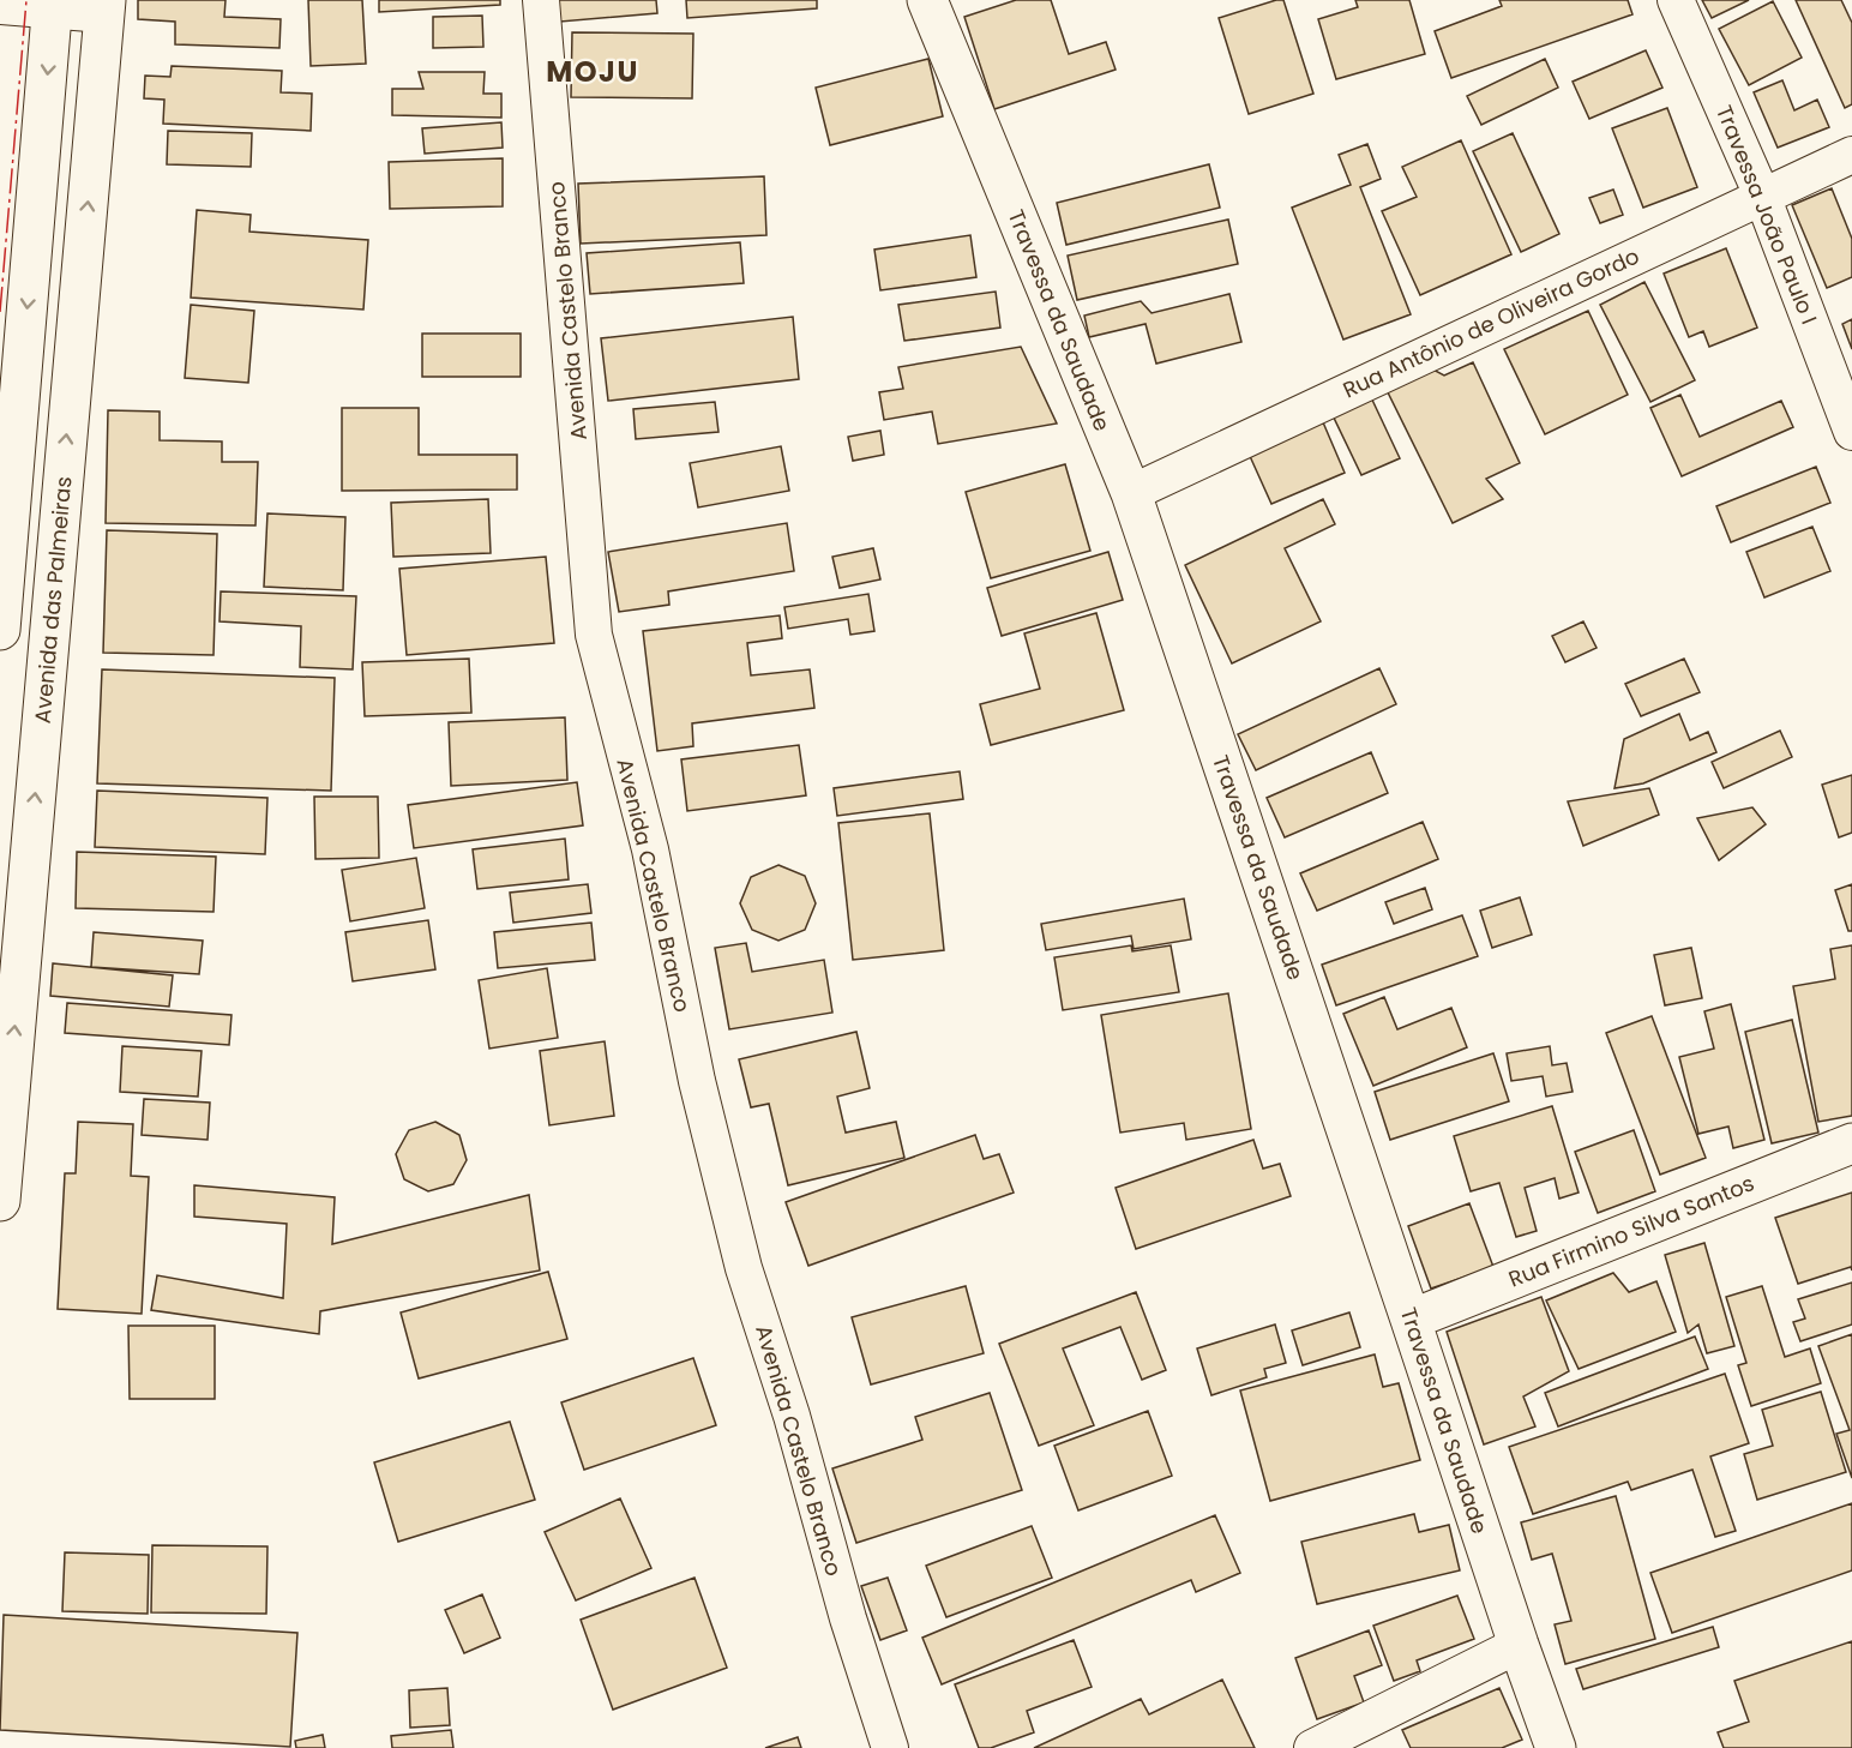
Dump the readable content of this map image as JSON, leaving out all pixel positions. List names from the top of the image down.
{
  "streets": {
    "street": [
      "Travessa João Paulo I",
      "Avenida Castelo Branco",
      "Travessa da Saudade",
      "Rua Antônio de Oliveira Gordo",
      "Avenida das Palmeiras",
      "Rua Firmino Silva Santos"
    ]
  },
  "crossings": [
    ["Travessa João Paulo I", "Rua Antônio de Oliveira Gordo"],
    ["Travessa da Saudade", "Rua Antônio de Oliveira Gordo"],
    ["Travessa da Saudade", "Rua Firmino Silva Santos"]
  ],
  "districts": ["MOJU"]
}
